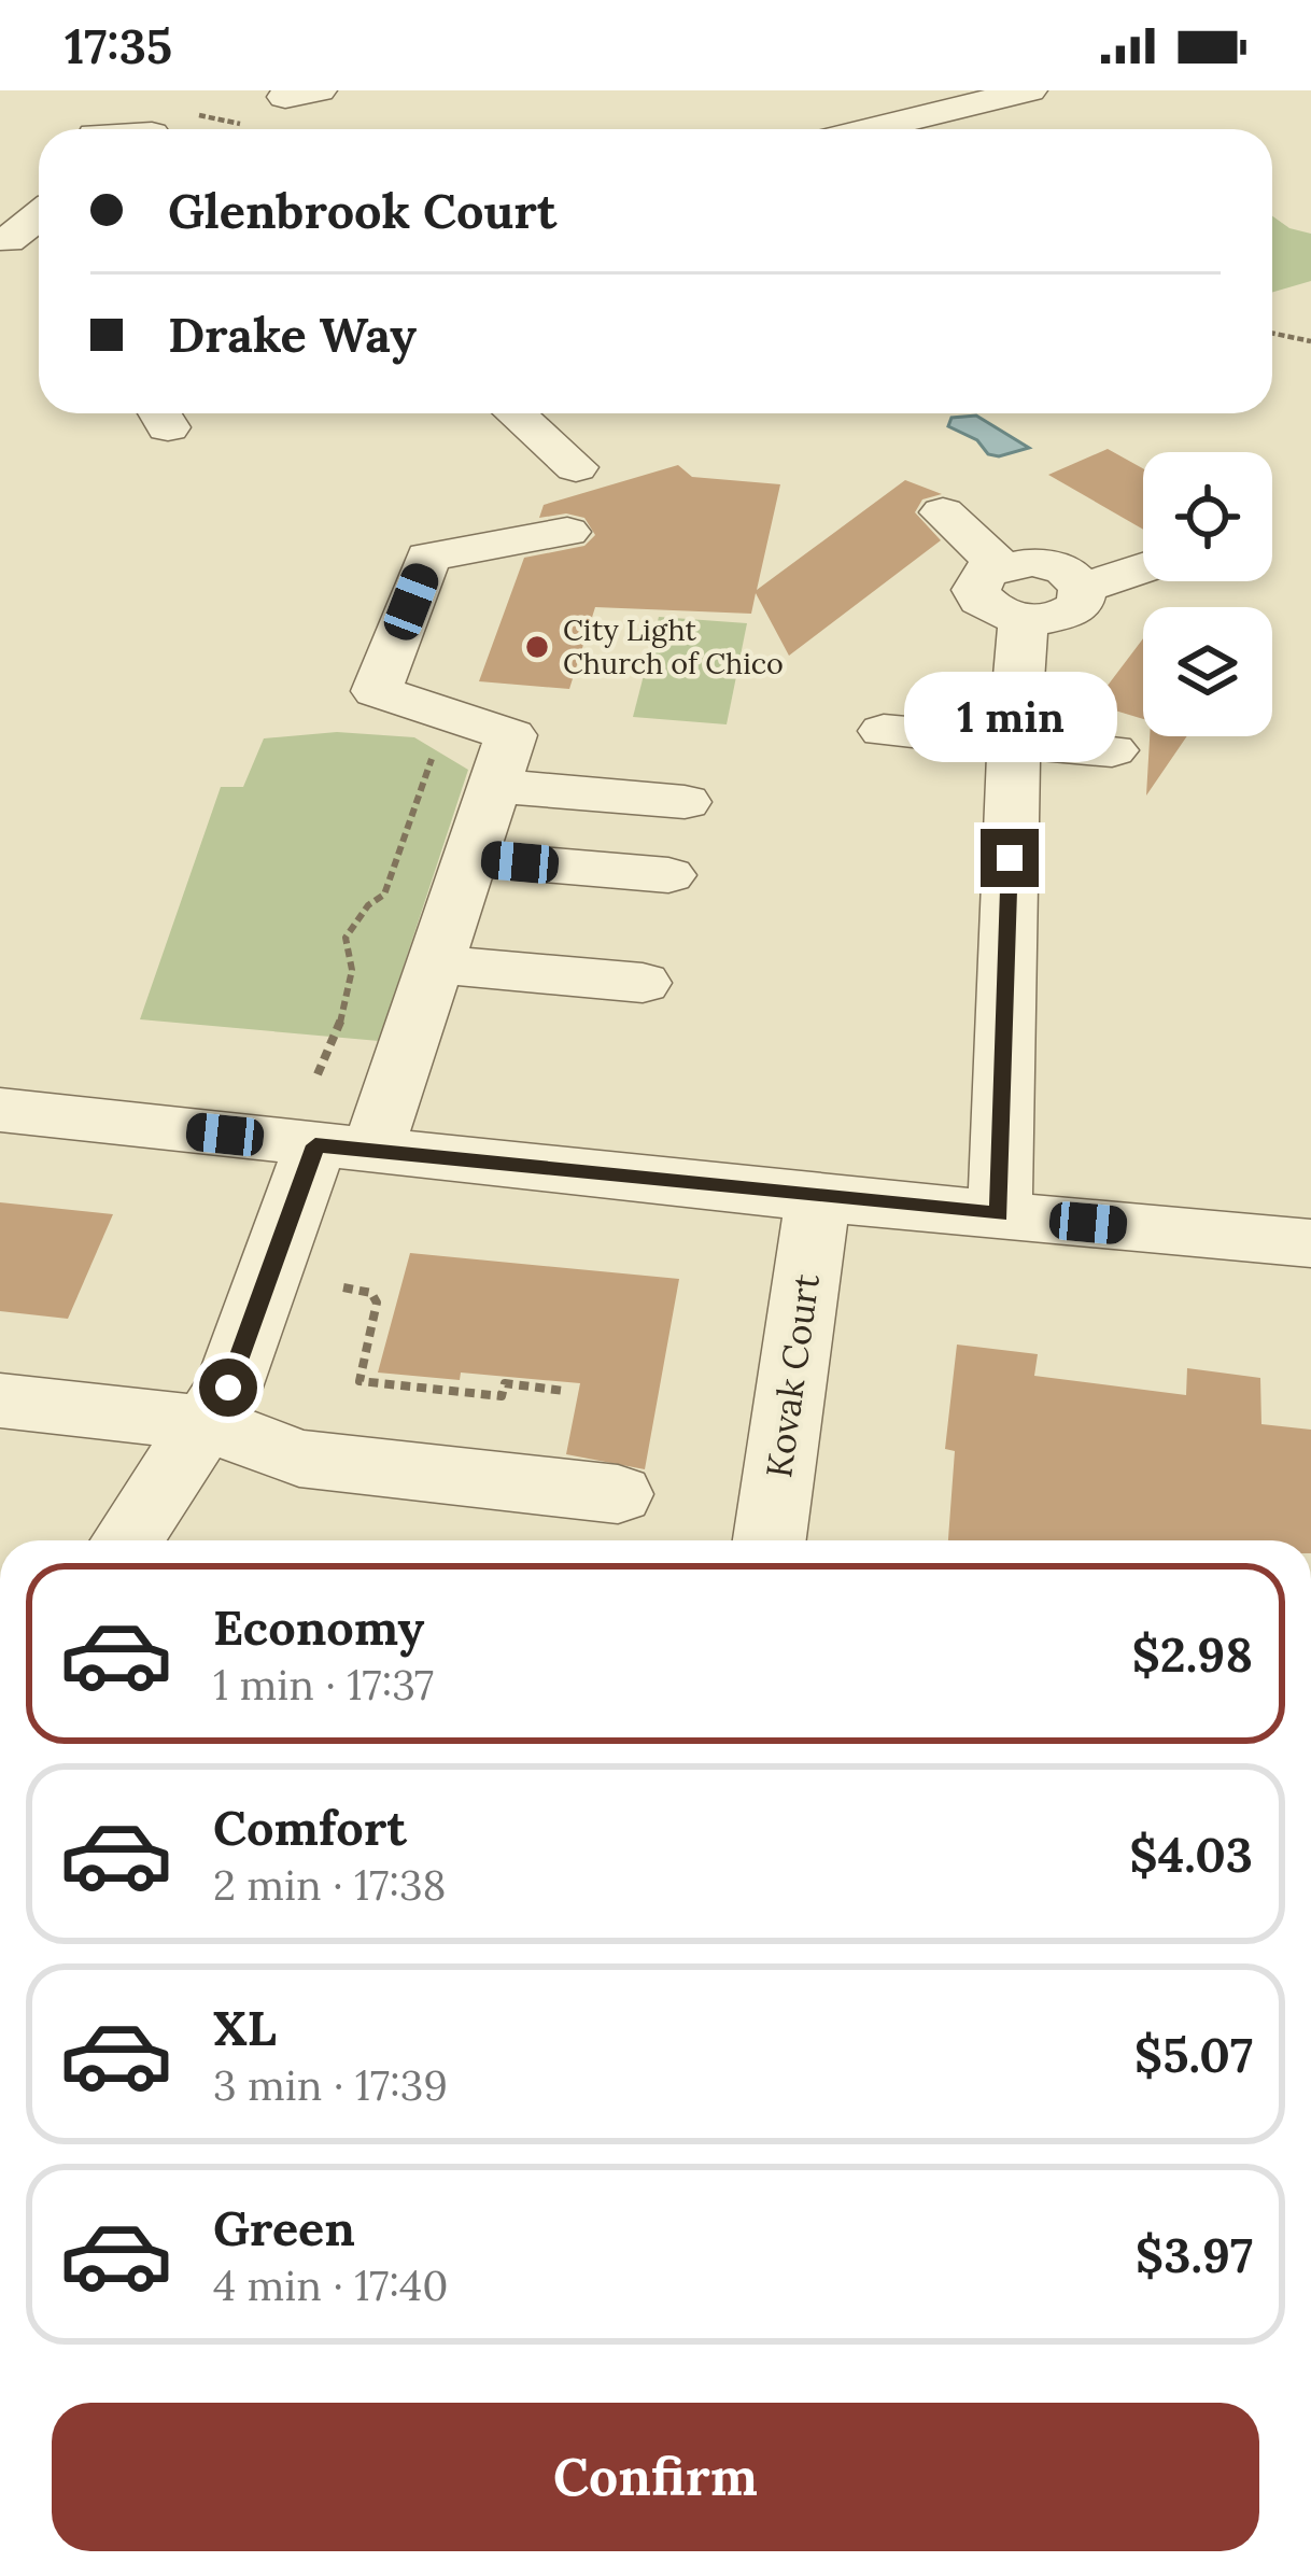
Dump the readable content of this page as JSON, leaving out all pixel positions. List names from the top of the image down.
{
  "streets": {
    "street": ["Kovak Court"]
  },
  "places": ["City Light Church of Chico"],
  "page": {
    "status": "17:35",
    "banner": ["Glenbrook Court", "Drake Way"],
    "bubble": "1 min",
    "list": [
      {
        "name": "Economy",
        "note": "1 min · 17:37",
        "value": "$2.98"
      },
      {
        "name": "Comfort",
        "note": "2 min · 17:38",
        "value": "$4.03"
      },
      {
        "name": "XL",
        "note": "3 min · 17:39",
        "value": "$5.07"
      },
      {
        "name": "Green",
        "note": "4 min · 17:40",
        "value": "$3.97"
      }
    ],
    "buttons": "Confirm"
  }
}
